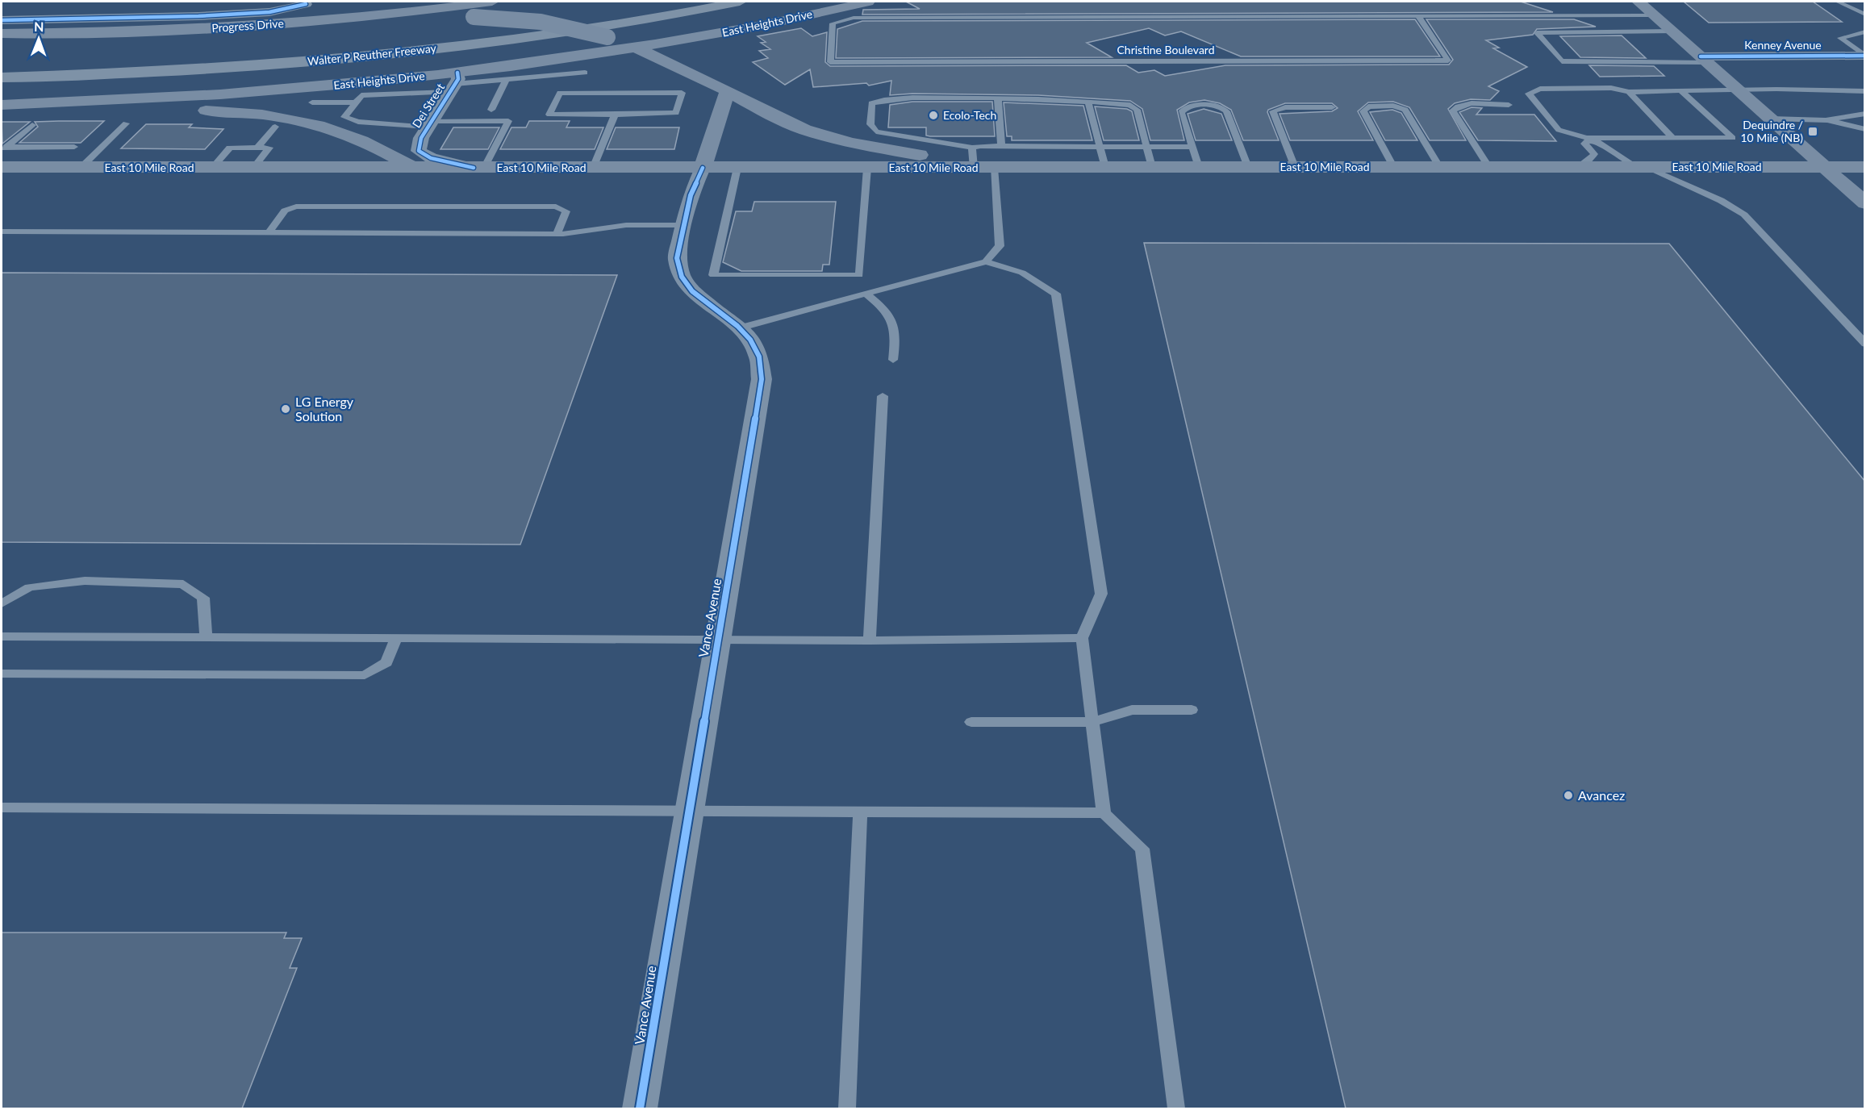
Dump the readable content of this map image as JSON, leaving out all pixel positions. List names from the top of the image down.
{
  "streets": {
    "highway": ["Walter P Reuther Freeway"],
    "main road": ["East Heights Drive", "Progress Drive", "East 10 Mile Road"],
    "street": ["Kenney Avenue", "Dei Street", "Vance Avenue"],
    "lane": ["Christine Boulevard"]
  },
  "crossings": [
    ["East Heights Drive", "Dei Street"],
    ["Dei Street", "East 10 Mile Road"],
    ["East 10 Mile Road", "Vance Avenue"]
  ],
  "places": {
    "other": ["Ecolo-Tech", "LG Energy Solution", "Avancez"],
    "transit": ["Dequindre / 10 Mile (NB)"]
  },
  "north": "top"
}
